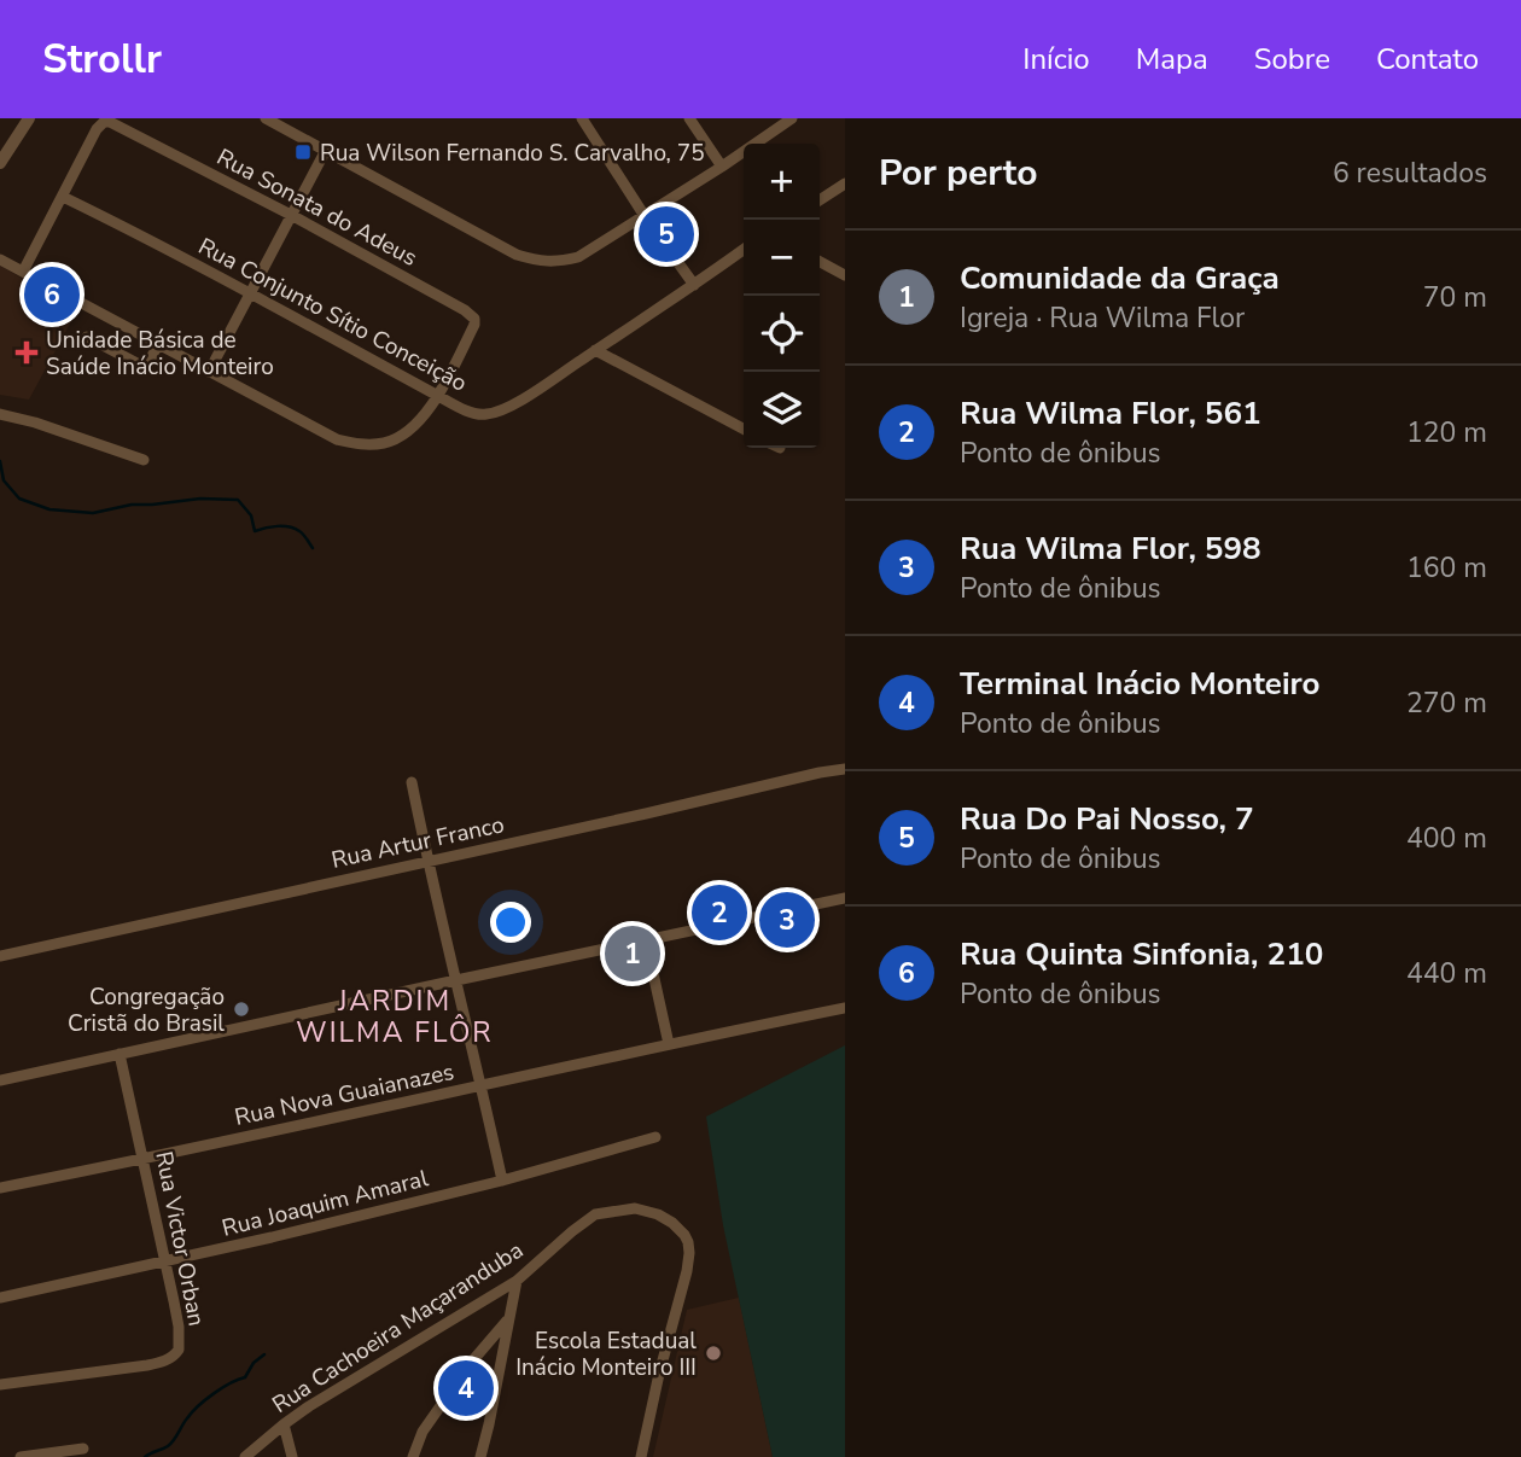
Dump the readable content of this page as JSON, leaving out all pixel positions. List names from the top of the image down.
{
  "streets": {
    "street": [
      "Rua Sonata do Adeus",
      "Rua Conjunto Sítio Conceição",
      "Rua Artur Franco",
      "Rua Nova Guaianazes",
      "Rua Joaquim Amaral",
      "Rua Victor Orban",
      "Rua Cachoeira Maçaranduba"
    ]
  },
  "crossings": [
    ["Rua Sonata do Adeus", "Rua Conjunto Sítio Conceição"],
    ["Rua Nova Guaianazes", "Rua Victor Orban"],
    ["Rua Joaquim Amaral", "Rua Victor Orban"]
  ],
  "districts": ["JARDIM WILMA FLÔR"],
  "places": {
    "transit": ["Rua Wilson Fernando S. Carvalho, 75"],
    "health": ["Unidade Básica de Saúde Inácio Monteiro"],
    "other": ["Congregação Cristã do Brasil", "Escola Estadual Inácio Monteiro III"]
  },
  "page": {
    "header": "Strollr",
    "nav": [
      "Início",
      "Mapa",
      "Sobre",
      "Contato"
    ],
    "heading": ["Por perto", "6 resultados"],
    "map_buttons": ["+", "−"],
    "pins": [
      "5",
      "6",
      "2",
      "3",
      "1",
      "4"
    ],
    "list": [
      {
        "mark": "1",
        "name": "Comunidade da Graça",
        "note": "Igreja · Rua Wilma Flor",
        "value": "70 m"
      },
      {
        "mark": "2",
        "name": "Rua Wilma Flor, 561",
        "note": "Ponto de ônibus",
        "value": "120 m"
      },
      {
        "mark": "3",
        "name": "Rua Wilma Flor, 598",
        "note": "Ponto de ônibus",
        "value": "160 m"
      },
      {
        "mark": "4",
        "name": "Terminal Inácio Monteiro",
        "note": "Ponto de ônibus",
        "value": "270 m"
      },
      {
        "mark": "5",
        "name": "Rua Do Pai Nosso, 7",
        "note": "Ponto de ônibus",
        "value": "400 m"
      },
      {
        "mark": "6",
        "name": "Rua Quinta Sinfonia, 210",
        "note": "Ponto de ônibus",
        "value": "440 m"
      }
    ]
  }
}
